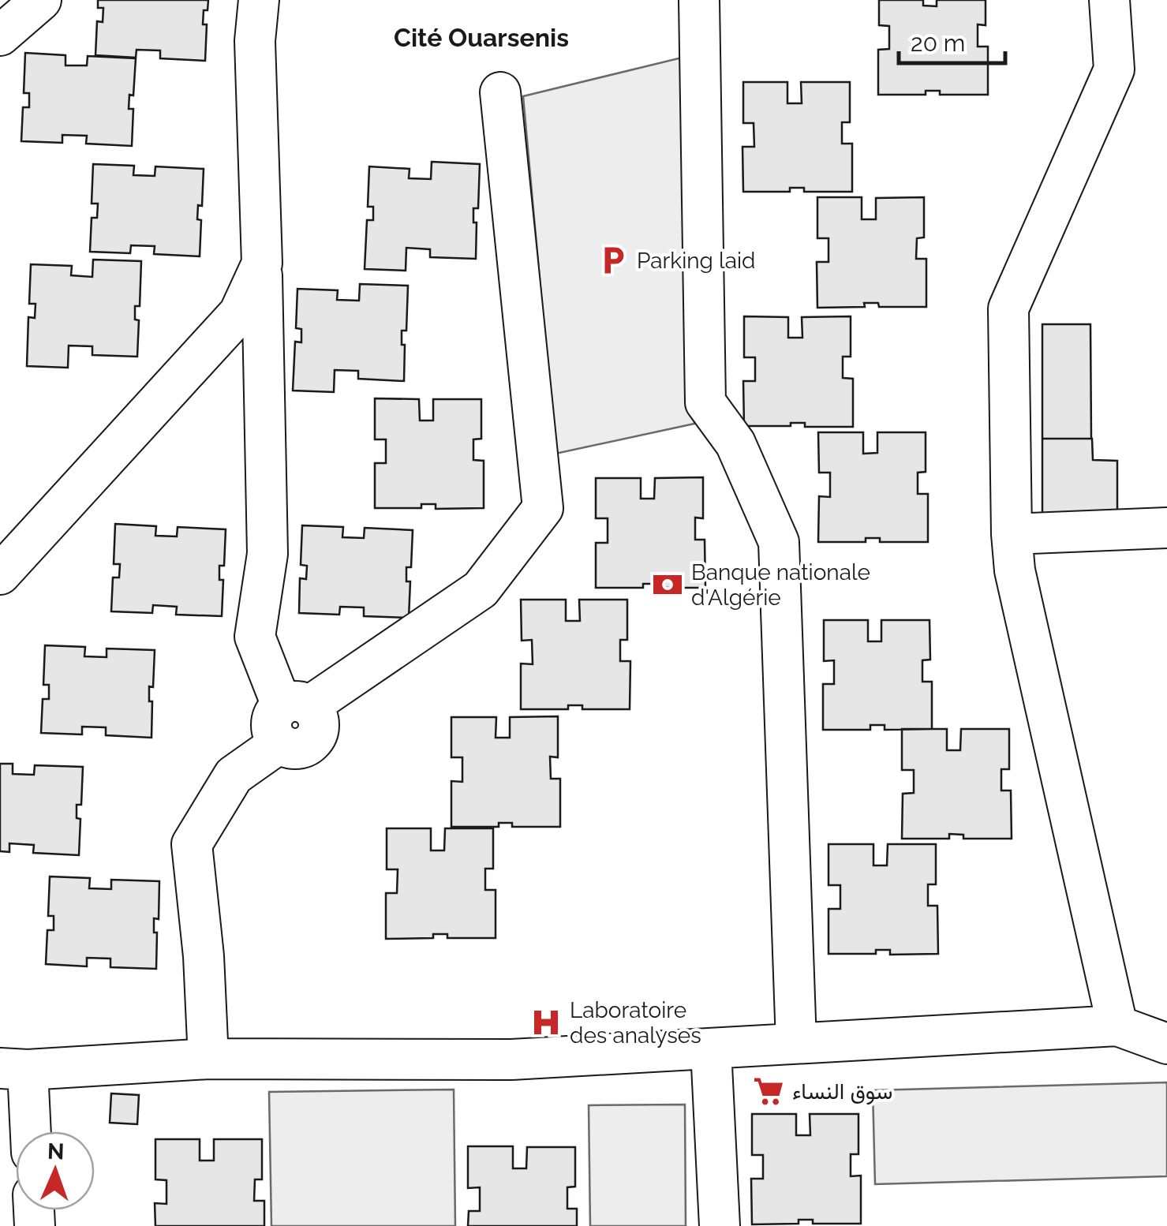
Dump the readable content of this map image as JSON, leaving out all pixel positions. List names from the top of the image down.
{
  "districts": ["Cité Ouarsenis"],
  "places": {
    "parking": ["Parking laid"],
    "bank": ["Banque nationale d'Algérie"],
    "hospital": ["Laboratoire des analyses"],
    "supermarket": ["سوق النساء"]
  },
  "scale_bar": "20 m",
  "north": "top"
}
